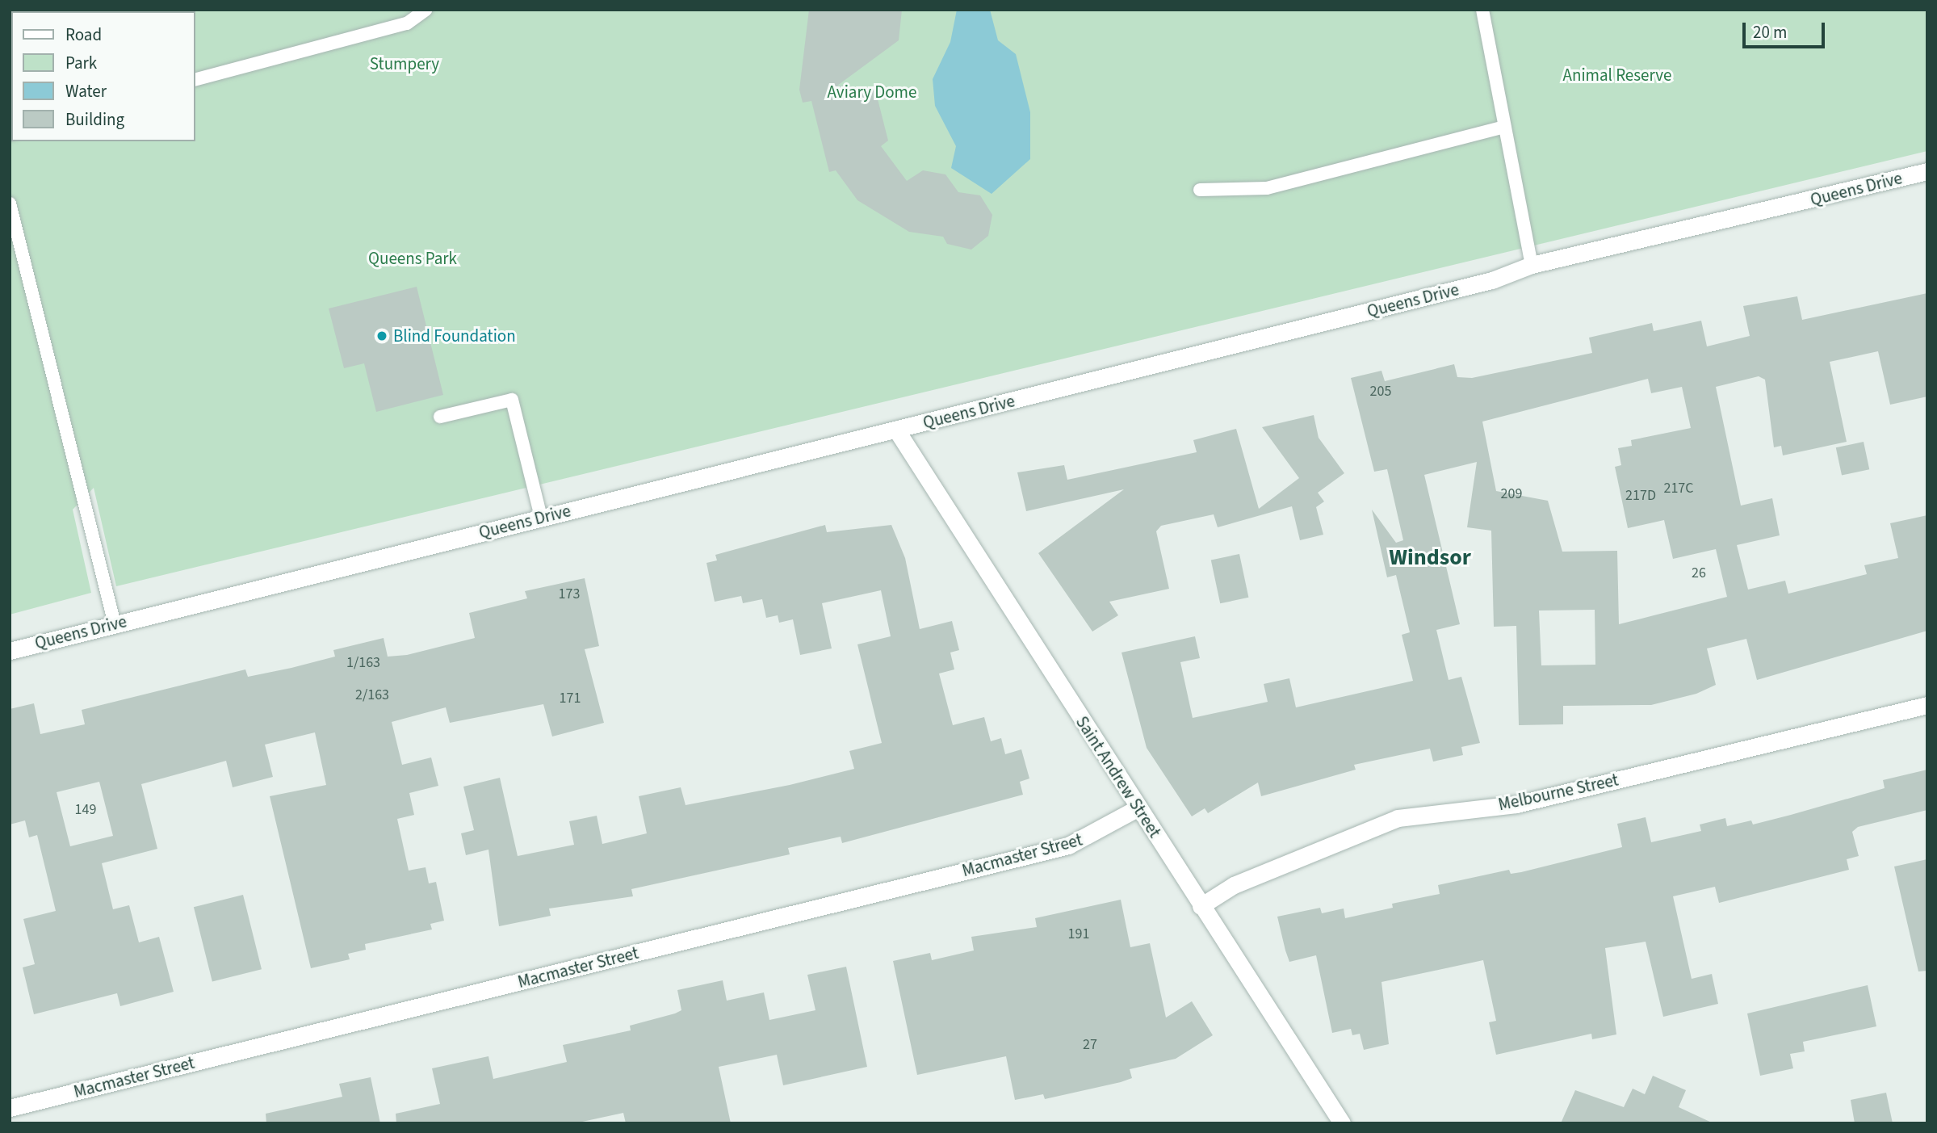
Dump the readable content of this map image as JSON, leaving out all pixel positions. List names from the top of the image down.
{
  "streets": {
    "street": [
      "Queens Drive",
      "Saint Andrew Street",
      "Melbourne Street",
      "Macmaster Street"
    ]
  },
  "crossings": [
    ["Queens Drive", "Saint Andrew Street"],
    ["Saint Andrew Street", "Melbourne Street"],
    ["Saint Andrew Street", "Macmaster Street"]
  ],
  "districts": ["Windsor"],
  "parks": [
    "Stumpery",
    "Animal Reserve",
    "Aviary Dome",
    "Queens Park"
  ],
  "places": ["Blind Foundation"],
  "house_numbers": [
    "205",
    "217C",
    "209",
    "217D",
    "26",
    "173",
    "1/163",
    "2/163",
    "171",
    "149",
    "191",
    "27"
  ],
  "legend": [
    "Road",
    "Park",
    "Water",
    "Building"
  ],
  "scale_bar": "20 m"
}
